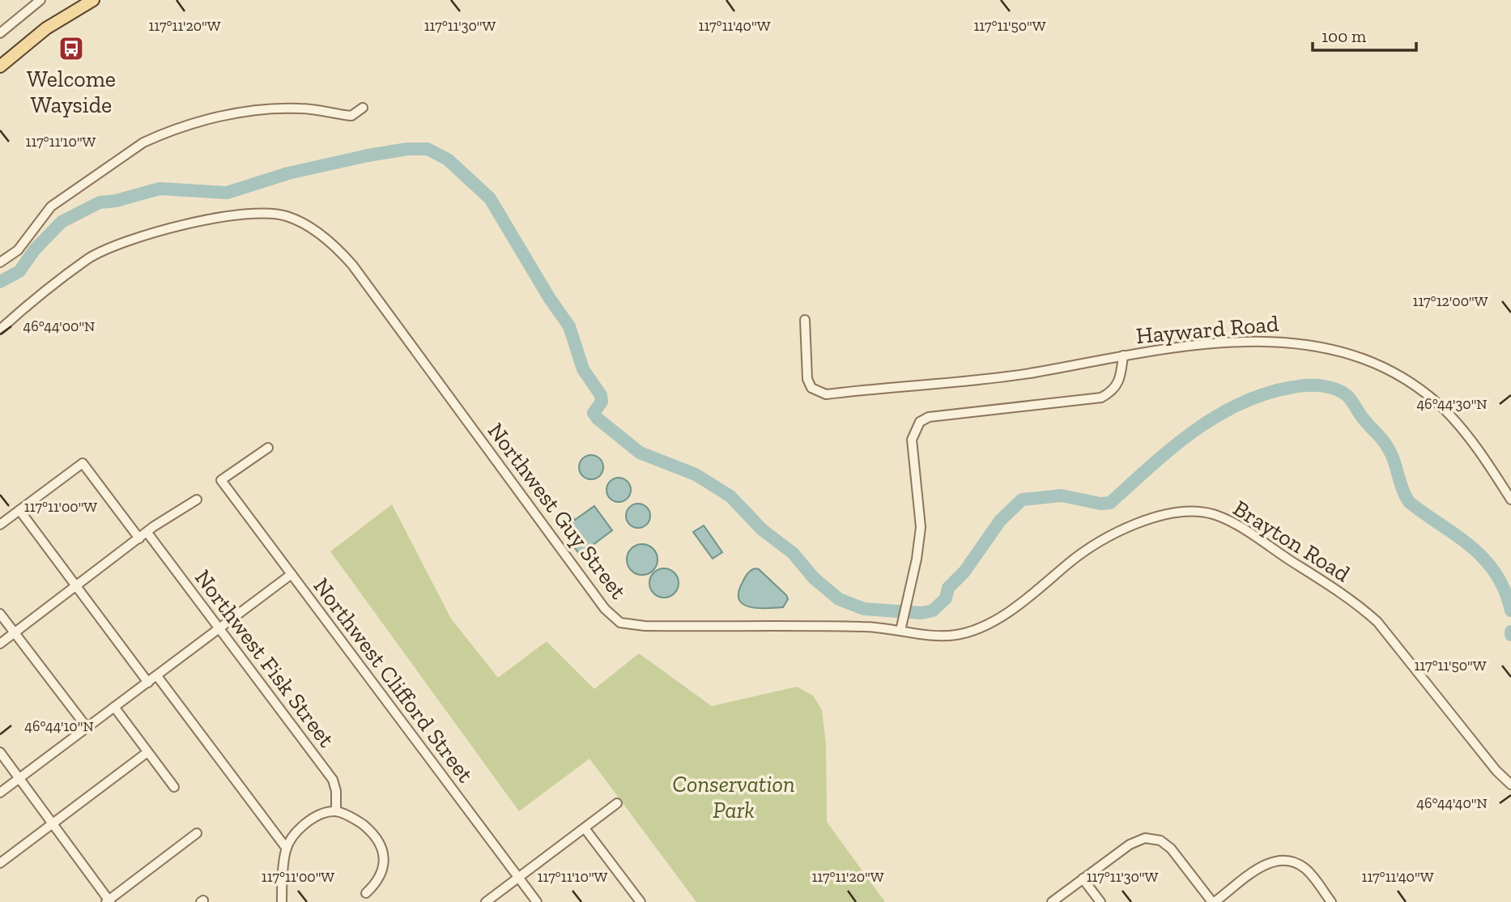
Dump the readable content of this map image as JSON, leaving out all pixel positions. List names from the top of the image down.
{
  "streets": {
    "street": [
      "Hayward Road",
      "Northwest Guy Street",
      "Brayton Road",
      "Northwest Fisk Street",
      "Northwest Clifford Street"
    ]
  },
  "crossings": [
    ["Hayward Road", "Northwest Guy Street"],
    ["Hayward Road", "Brayton Road"],
    ["Northwest Guy Street", "Brayton Road"]
  ],
  "parks": ["Conservation Park"],
  "places": {
    "bus stop": ["Welcome Wayside"]
  },
  "scale_bar": "100 m",
  "coordinates": [
    "117°11'20\"W",
    "117°11'30\"W",
    "117°11'40\"W",
    "117°11'50\"W",
    "117°11'10\"W",
    "117°12'00\"W",
    "46°44'00\"N",
    "46°44'30\"N",
    "117°11'00\"W",
    "46°44'10\"N",
    "46°44'40\"N"
  ]
}
